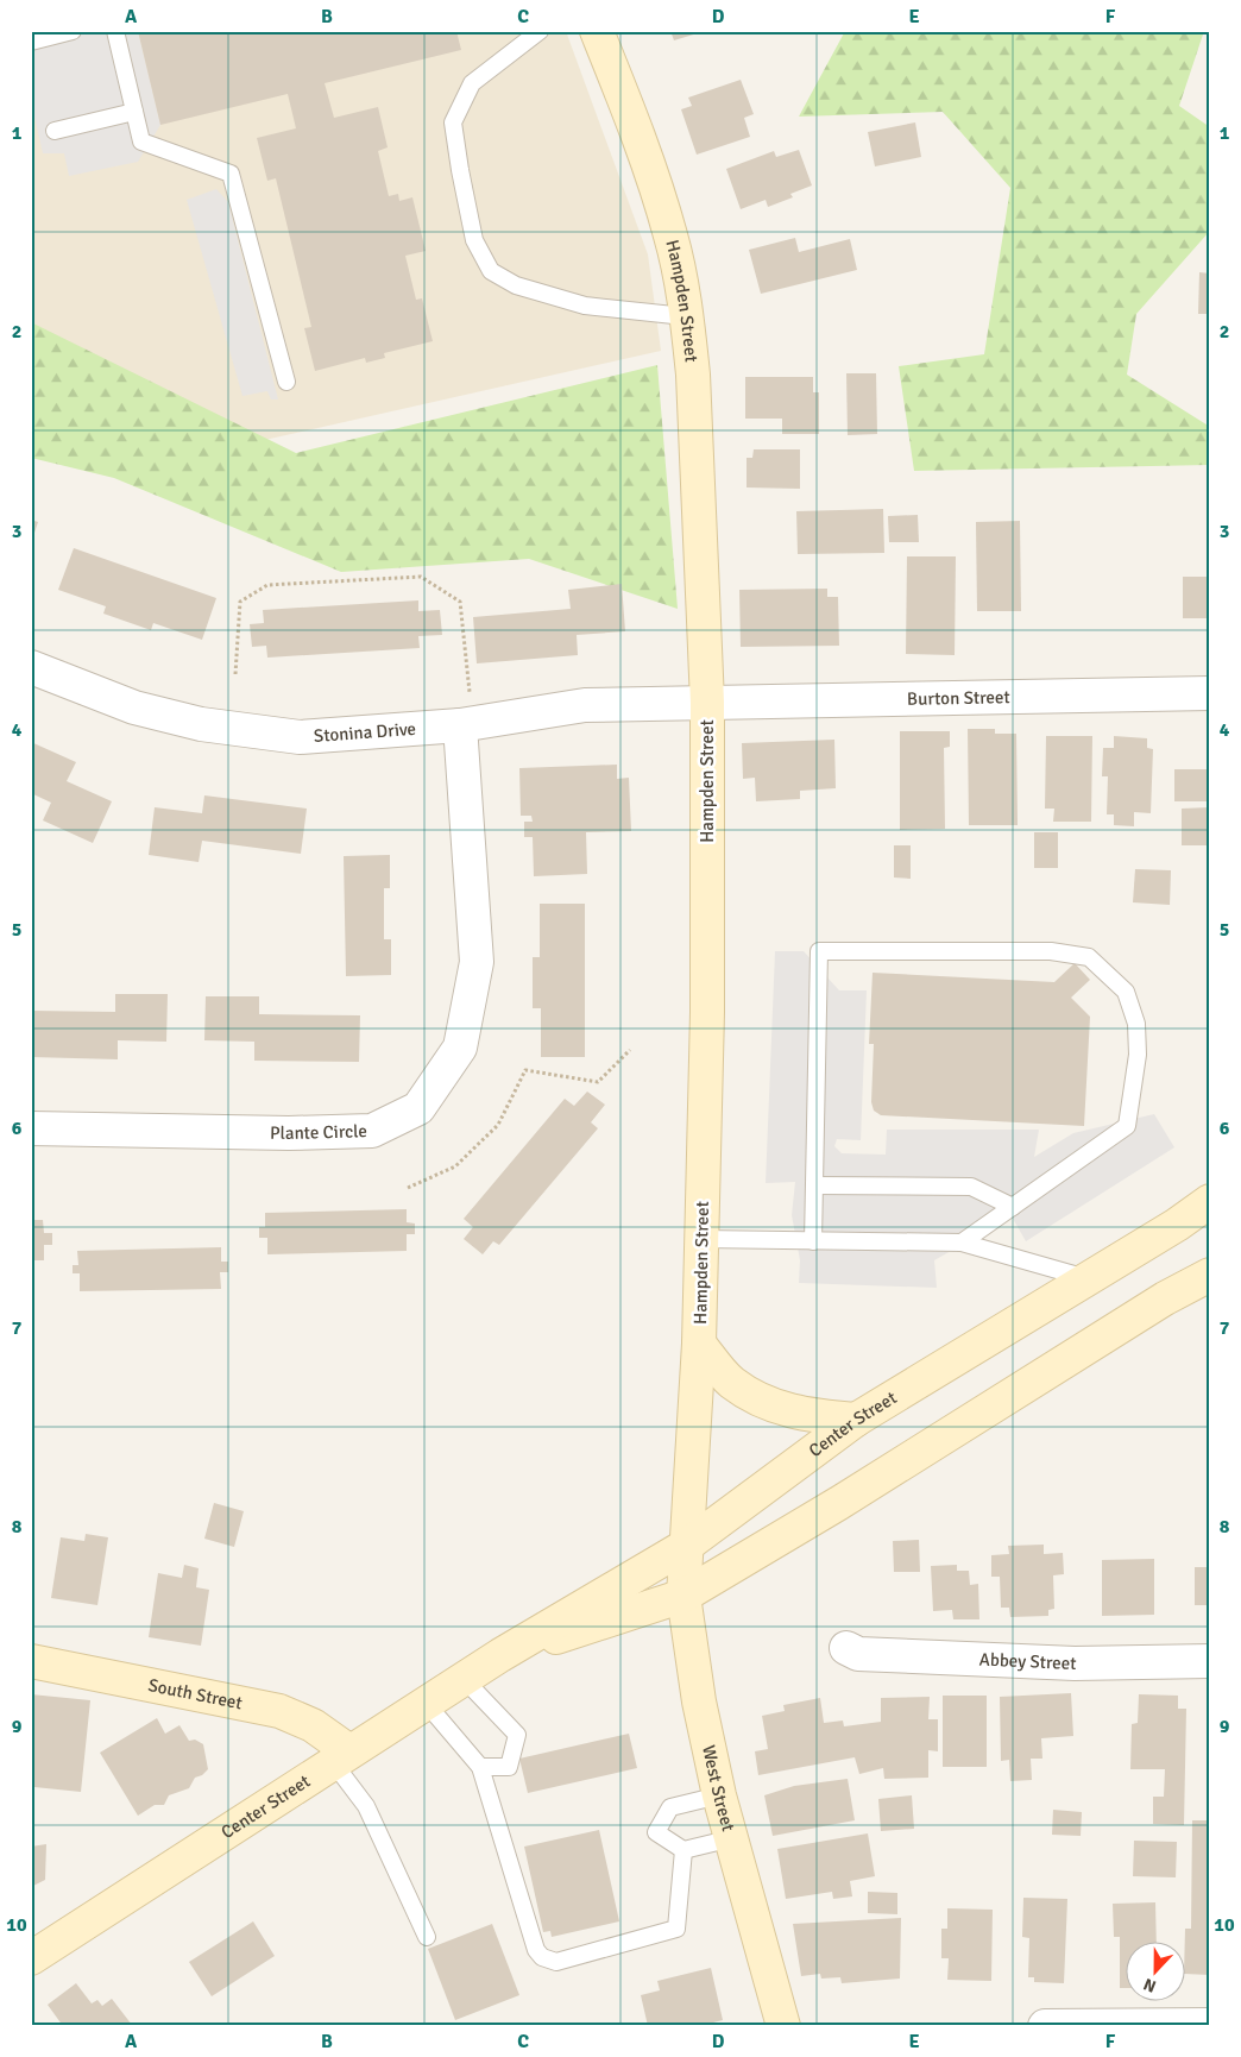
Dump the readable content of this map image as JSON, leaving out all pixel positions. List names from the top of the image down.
{
  "streets": {
    "main road": [
      "Hampden Street",
      "Center Street",
      "South Street",
      "West Street"
    ],
    "street": [
      "Burton Street",
      "Stonina Drive",
      "Plante Circle",
      "Abbey Street"
    ]
  },
  "crossings": [
    ["Hampden Street", "Burton Street"],
    ["Hampden Street", "Stonina Drive"],
    ["Hampden Street", "Center Street"],
    ["Hampden Street", "West Street"],
    ["Burton Street", "Stonina Drive"],
    ["Stonina Drive", "Plante Circle"],
    ["Center Street", "South Street"],
    ["Center Street", "West Street"]
  ],
  "north": "bottom",
  "grid": {
    "columns": [
      "A",
      "B",
      "C",
      "D",
      "E",
      "F"
    ],
    "rows": [
      "1",
      "2",
      "3",
      "4",
      "5",
      "6",
      "7",
      "8",
      "9",
      "10"
    ]
  }
}
